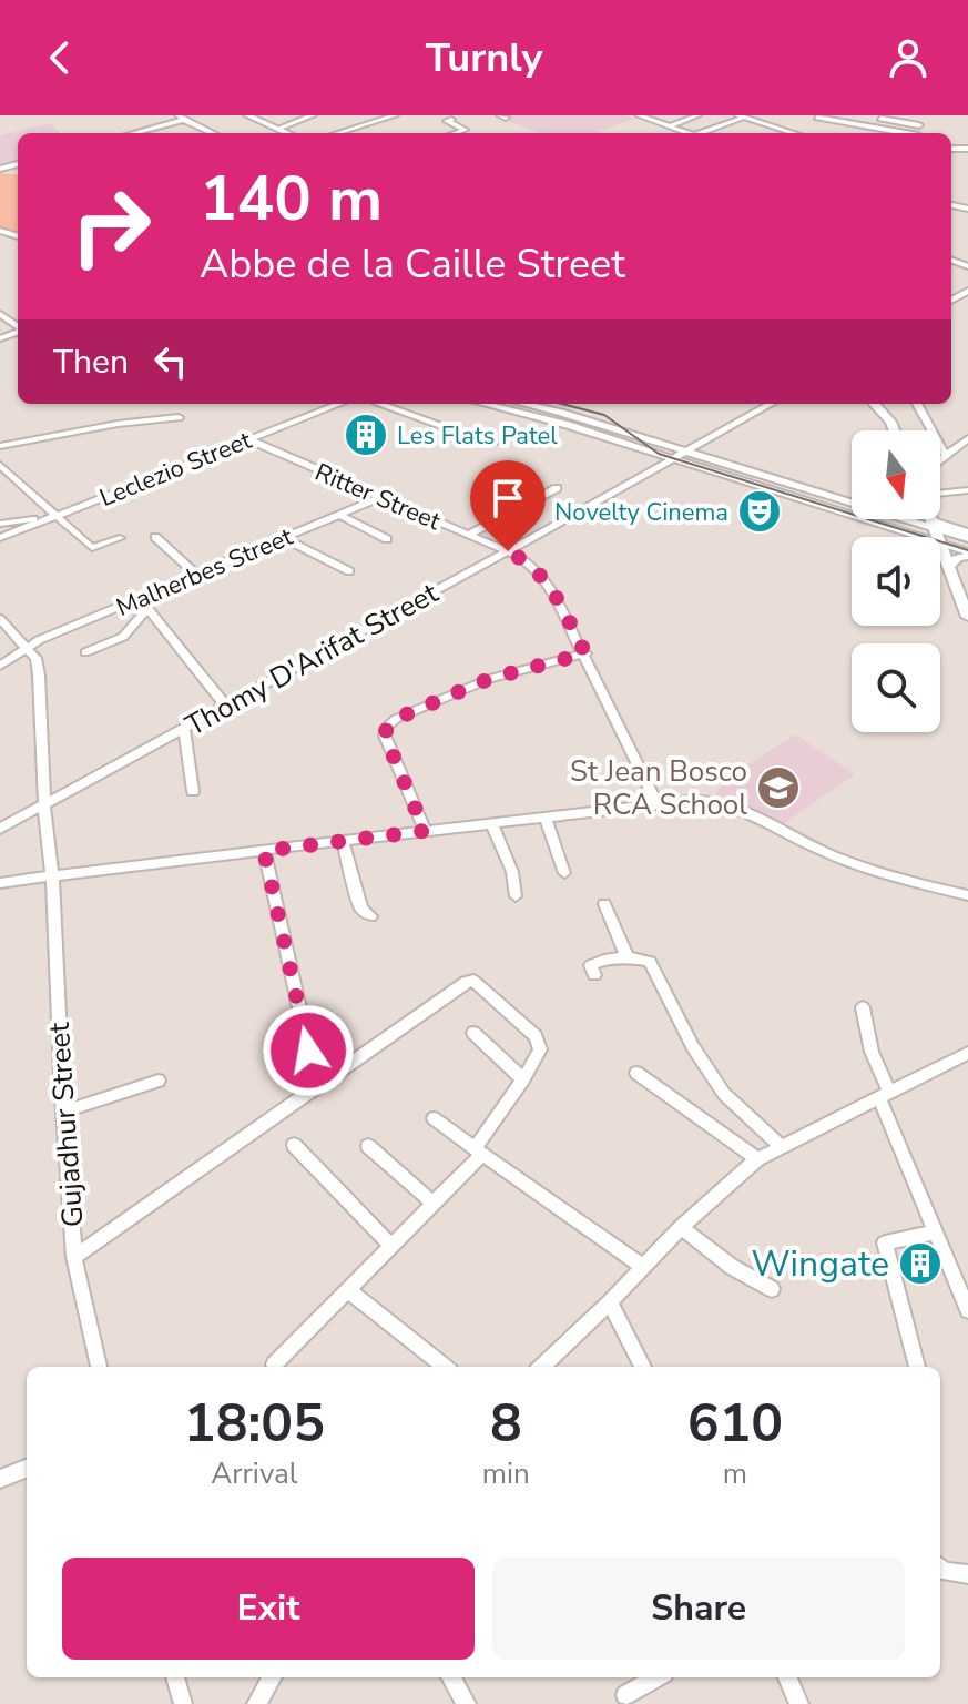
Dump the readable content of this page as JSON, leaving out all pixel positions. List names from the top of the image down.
{
  "streets": {
    "street": [
      "Leclezio Street",
      "Ritter Street",
      "Malherbes Street",
      "Thomy D'Arifat Street",
      "Gujadhur Street"
    ]
  },
  "crossings": [
    ["Leclezio Street", "Ritter Street"],
    ["Ritter Street", "Malherbes Street"],
    ["Ritter Street", "Thomy D'Arifat Street"],
    ["Malherbes Street", "Gujadhur Street"],
    ["Thomy D'Arifat Street", "Gujadhur Street"]
  ],
  "places": {
    "building": ["Les Flats Patel", "Wingate"],
    "theatre": ["Novelty Cinema"],
    "school or university": ["St Jean Bosco RCA School"]
  },
  "north": "bottom",
  "page": {
    "header": "Turnly",
    "turn": ["140 m", "Abbe de la Caille Street"],
    "then": "Then",
    "eta": [
      "18:05",
      "Arrival",
      "8",
      "min",
      "610",
      "m"
    ],
    "buttons": ["Exit", "Share"]
  }
}
